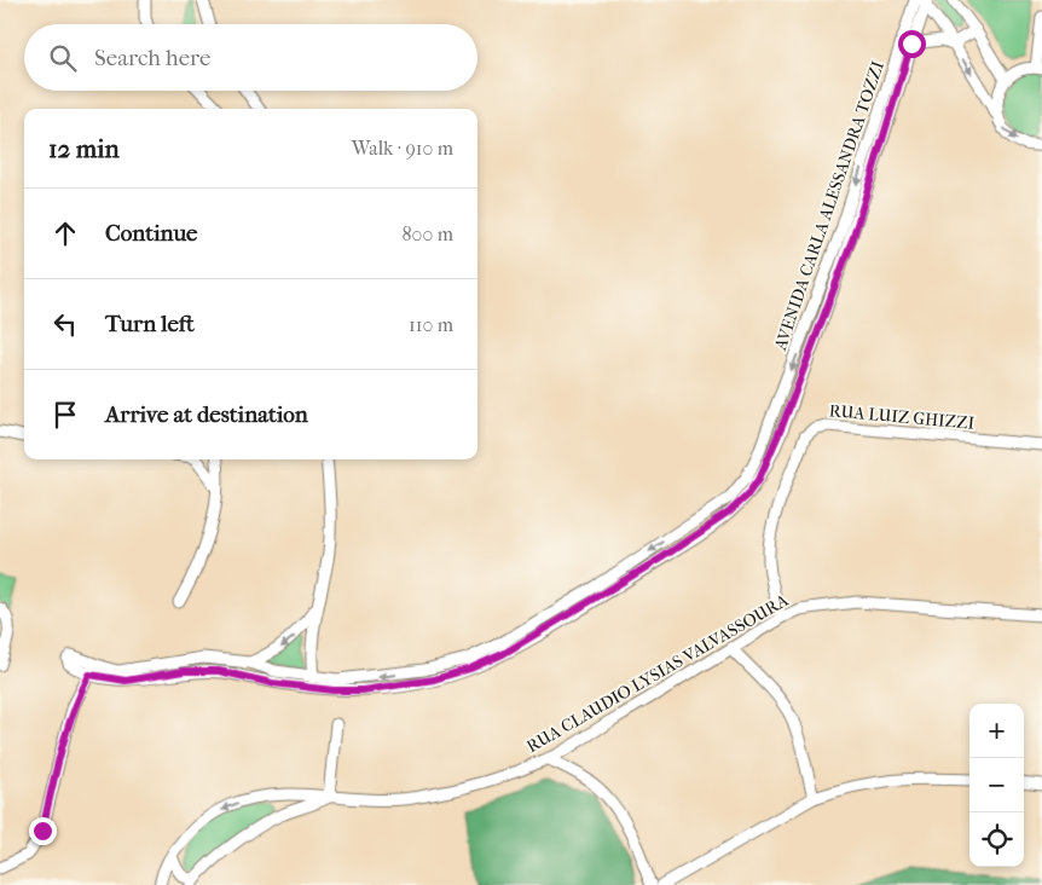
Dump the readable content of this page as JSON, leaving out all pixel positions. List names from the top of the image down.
{
  "streets": {
    "street": ["AVENIDA CARLA ALESSANDRA TOZZI", "RUA LUIZ GHIZZI", "RUA CLAUDIO LYSIAS VALVASSOURA"]
  },
  "crossings": [
    ["RUA LUIZ GHIZZI", "RUA CLAUDIO LYSIAS VALVASSOURA"]
  ],
  "one_way": ["AVENIDA CARLA ALESSANDRA TOZZI"],
  "page": {
    "search": "Search here",
    "heading": ["12 min", "Walk · 910 m"],
    "list": [
      ["Continue", "800 m"],
      ["Turn left", "110 m"],
      "Arrive at destination"
    ],
    "map_buttons": ["+", "−"]
  }
}
